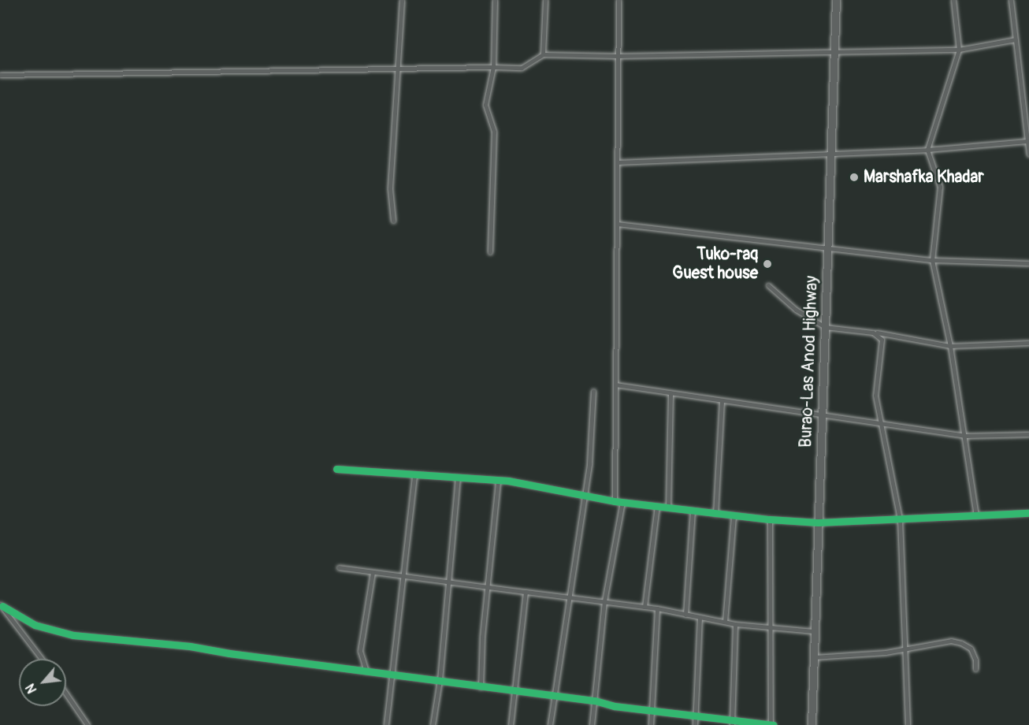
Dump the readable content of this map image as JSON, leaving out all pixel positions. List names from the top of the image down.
{
  "streets": {
    "highway": ["Burao-Las Anod Highway"]
  },
  "places": ["Marshafka Khadar", "Tuko-raq Guest house"],
  "north": "bottom left"
}
